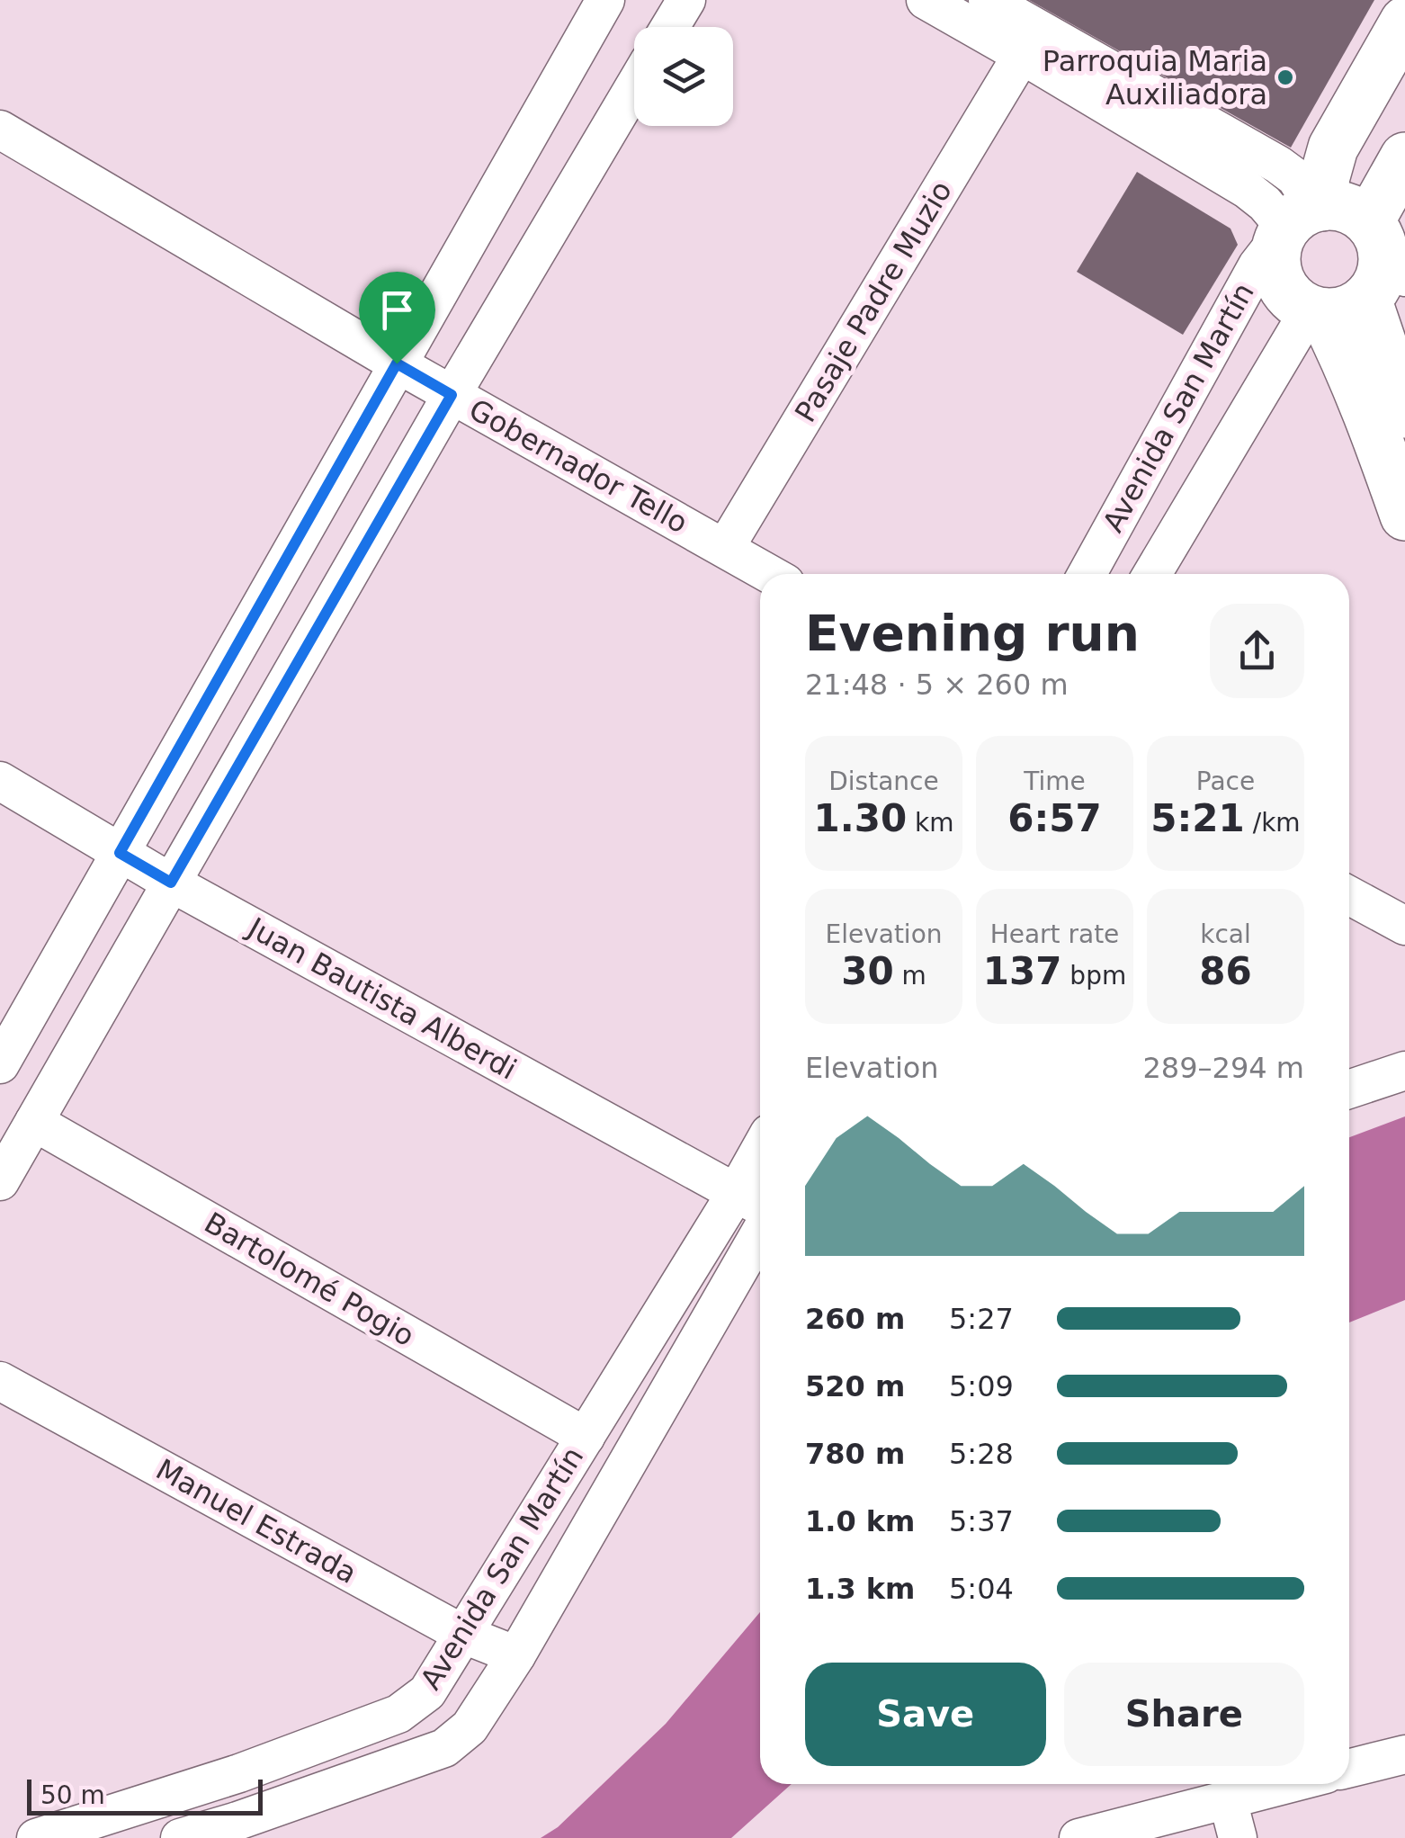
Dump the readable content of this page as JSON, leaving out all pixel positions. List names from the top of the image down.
{
  "streets": {
    "main road": ["Avenida San Martín"],
    "street": [
      "Pasaje Padre Muzio",
      "Gobernador Tello",
      "Juan Bautista Alberdi",
      "Bartolomé Pogio",
      "Manuel Estrada"
    ]
  },
  "crossings": [
    ["Pasaje Padre Muzio", "Gobernador Tello"],
    ["Avenida San Martín", "Juan Bautista Alberdi"],
    ["Avenida San Martín", "Bartolomé Pogio"],
    ["Avenida San Martín", "Manuel Estrada"]
  ],
  "places": ["Parroquia Maria Auxiliadora"],
  "scale_bar": "50 m",
  "page": {
    "heading": ["Evening run", "21:48 · 5 × 260 m"],
    "stats": [
      ["Distance", "1.30 km"],
      ["Time", "6:57"],
      ["Pace", "5:21 /km"],
      ["Elevation", "30 m"],
      ["Heart rate", "137 bpm"],
      ["kcal", "86"]
    ],
    "chart": ["Elevation", "289–294 m"],
    "list": [
      {
        "name": "260 m",
        "note": "5:27"
      },
      {
        "name": "520 m",
        "note": "5:09"
      },
      {
        "name": "780 m",
        "note": "5:28"
      },
      {
        "name": "1.0 km",
        "note": "5:37"
      },
      {
        "name": "1.3 km",
        "note": "5:04"
      }
    ],
    "buttons": ["Save", "Share"],
    "scale": "50 m"
  }
}
